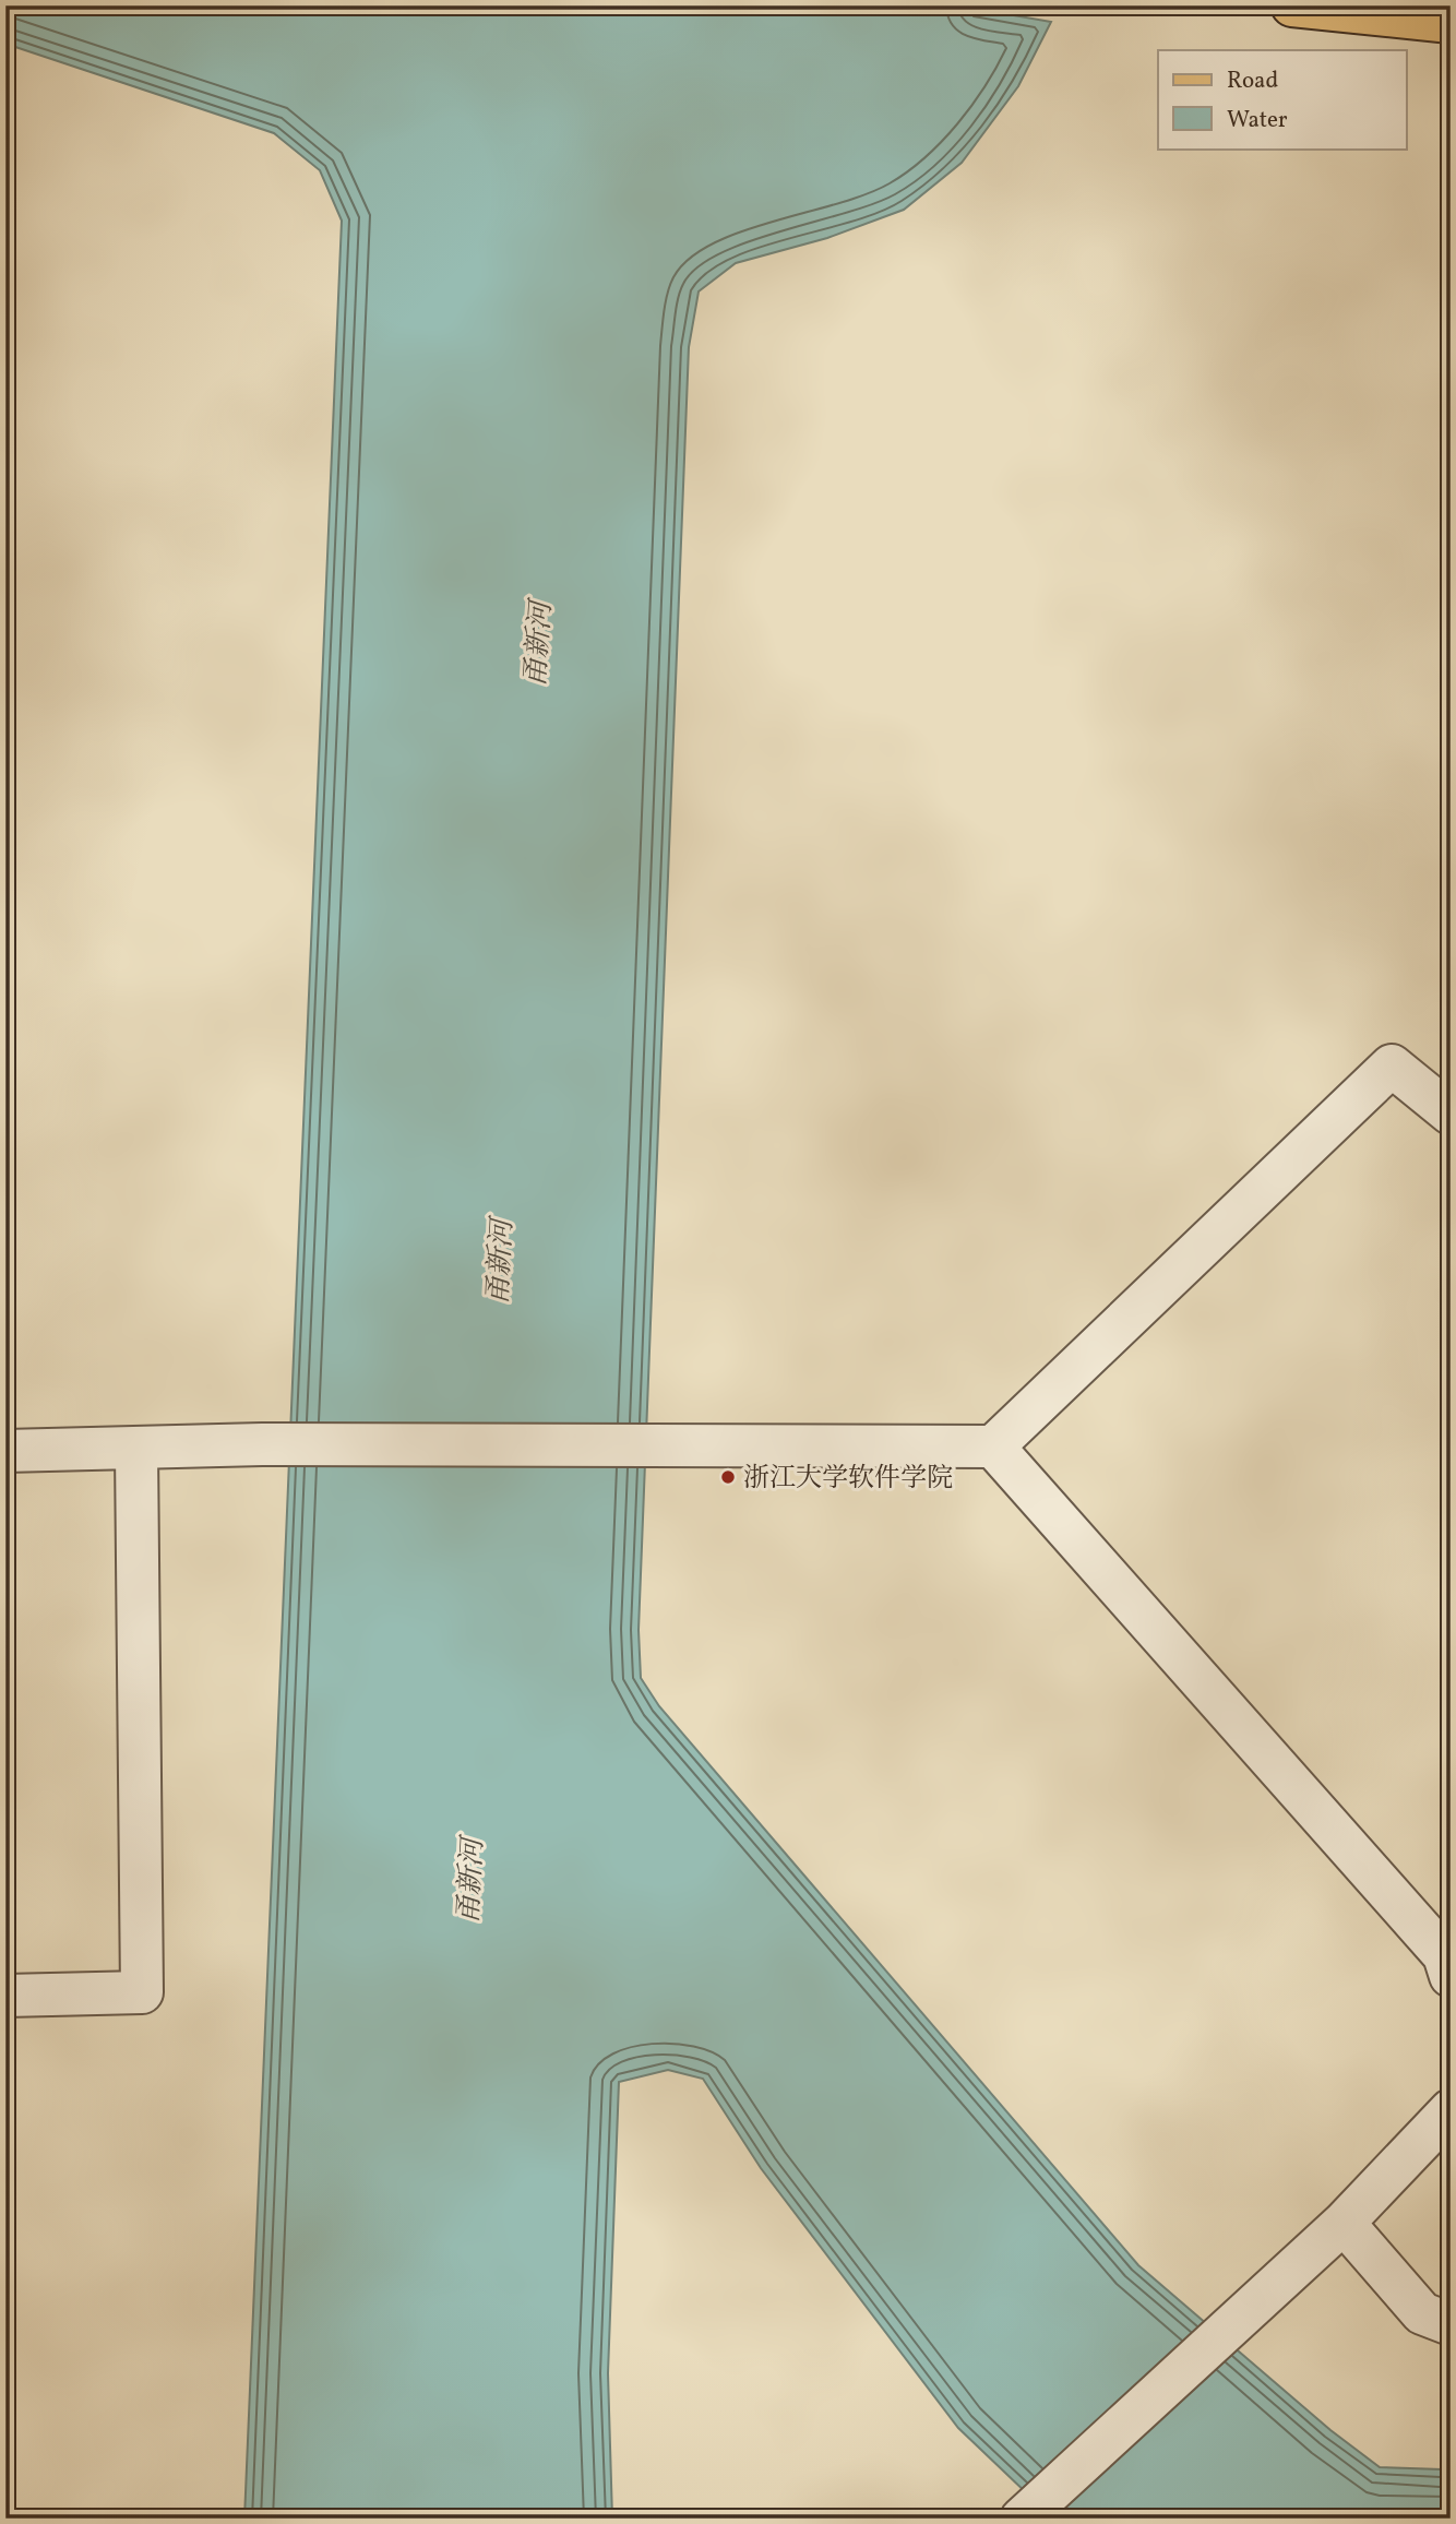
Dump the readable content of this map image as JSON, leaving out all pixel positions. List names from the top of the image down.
{
  "water": ["甬新河"],
  "places": ["浙江大学软件学院"],
  "legend": ["Road", "Water"]
}
